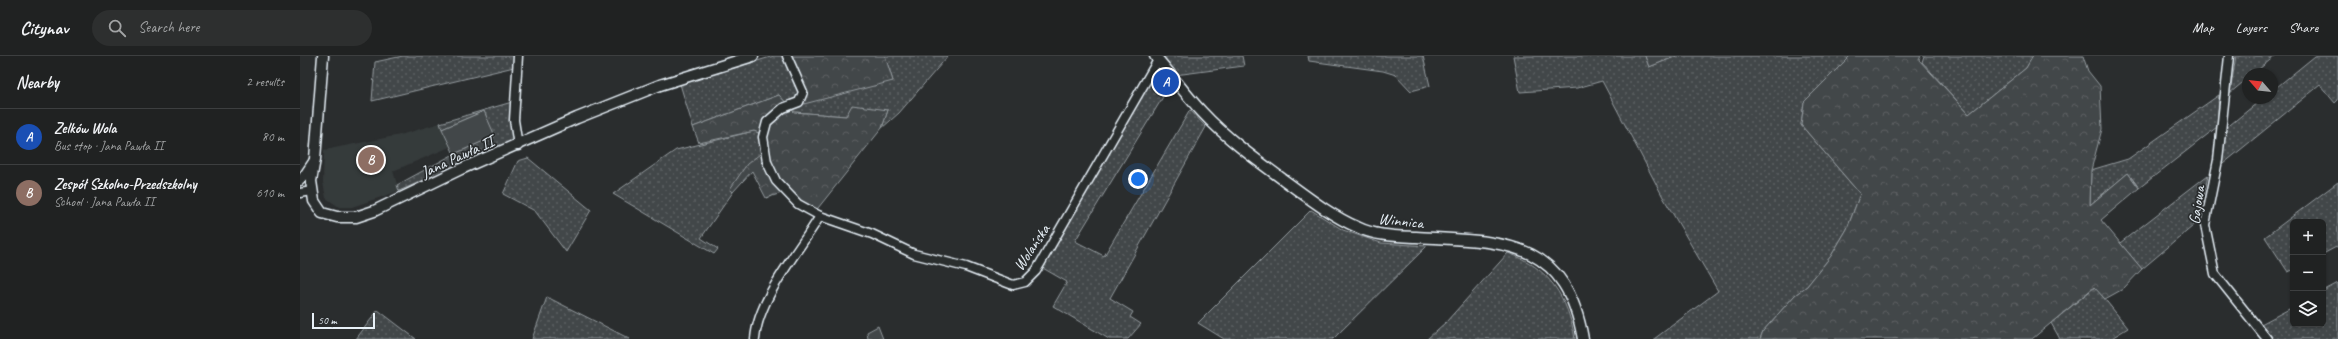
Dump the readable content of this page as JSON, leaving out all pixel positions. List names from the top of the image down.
{
  "streets": {
    "street": [
      "Jana Pawła II",
      "Gajowa",
      "Winnica",
      "Wolańska"
    ]
  },
  "crossings": [
    ["Winnica", "Wolańska"]
  ],
  "scale_bar": "50 m",
  "north": "top left",
  "page": {
    "header": "Citynav",
    "search": "Search here",
    "nav": ["Map", "Layers", "Share"],
    "heading": ["Nearby", "2 results"],
    "pins": ["A", "B"],
    "list": [
      {
        "mark": "A",
        "name": "Zelków Wola",
        "note": "Bus stop · Jana Pawła II",
        "value": "80 m"
      },
      {
        "mark": "B",
        "name": "Zespół Szkolno-Przedszkolny",
        "note": "School · Jana Pawła II",
        "value": "610 m"
      }
    ],
    "map_buttons": ["+", "−"],
    "scale": "50 m"
  }
}
